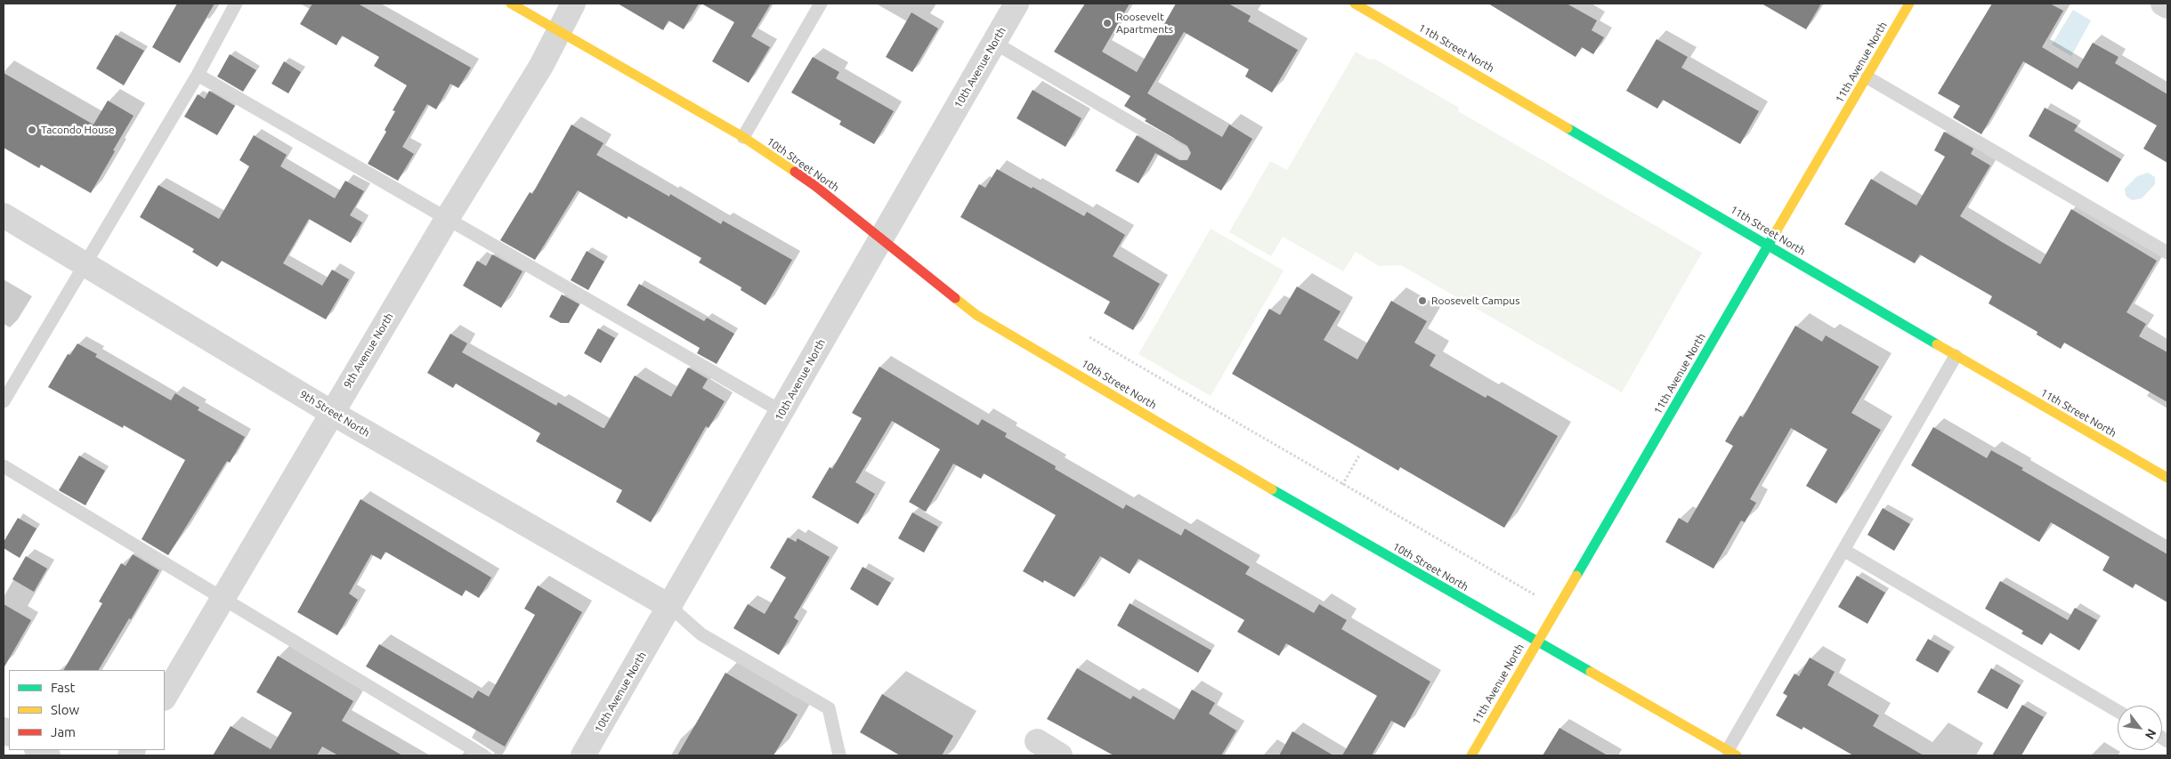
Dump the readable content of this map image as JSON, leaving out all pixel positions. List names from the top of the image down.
{
  "streets": {
    "street": [
      "11th Street North",
      "11th Avenue North",
      "10th Avenue North",
      "10th Street North",
      "9th Avenue North",
      "9th Street North"
    ]
  },
  "crossings": [
    ["11th Street North", "11th Avenue North"],
    ["11th Avenue North", "10th Street North"],
    ["10th Avenue North", "10th Street North"],
    ["10th Avenue North", "9th Street North"],
    ["10th Street North", "9th Avenue North"],
    ["9th Avenue North", "9th Street North"]
  ],
  "places": ["Roosevelt Apartments", "Tacondo House", "Roosevelt Campus"],
  "legend": ["Fast", "Slow", "Jam"],
  "north": "bottom right"
}
